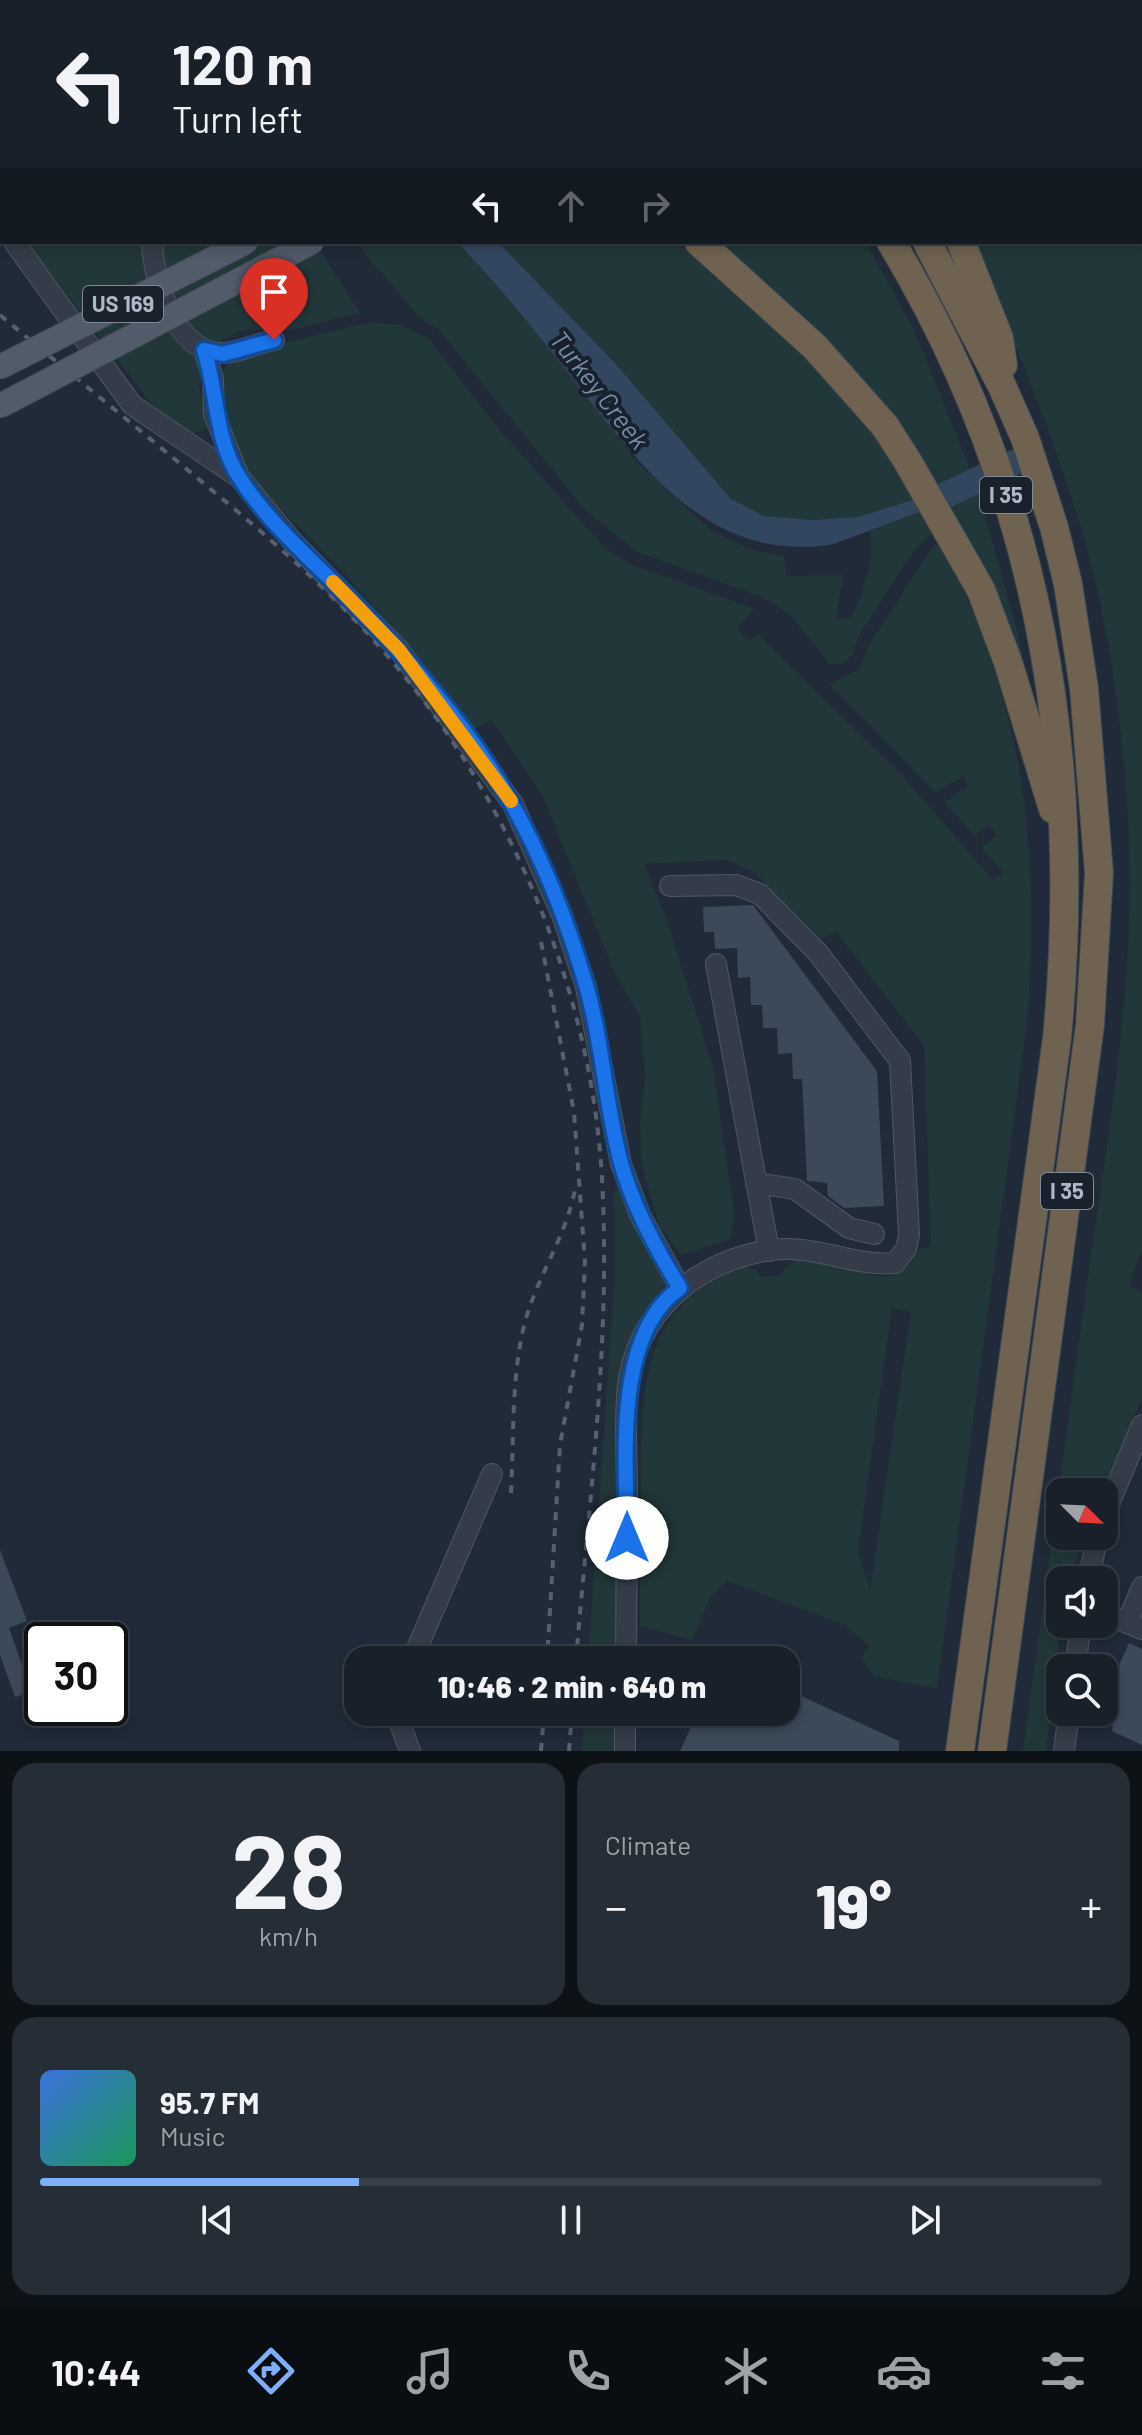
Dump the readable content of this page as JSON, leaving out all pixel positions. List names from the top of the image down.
{
  "streets": {
    "highway": ["I 35"],
    "main road": ["US 169"]
  },
  "water": ["Turkey Creek"],
  "north": "bottom right",
  "page": {
    "turn": ["120 m", "Turn left"],
    "limit": "30",
    "trip": "10:46 · 2 min · 640 m",
    "tile": [
      ["28", "km/h"],
      "Climate"
    ],
    "heat": ["−", "19°", "+"],
    "song": ["95.7 FM", "Music"],
    "tabs": "10:44"
  }
}
